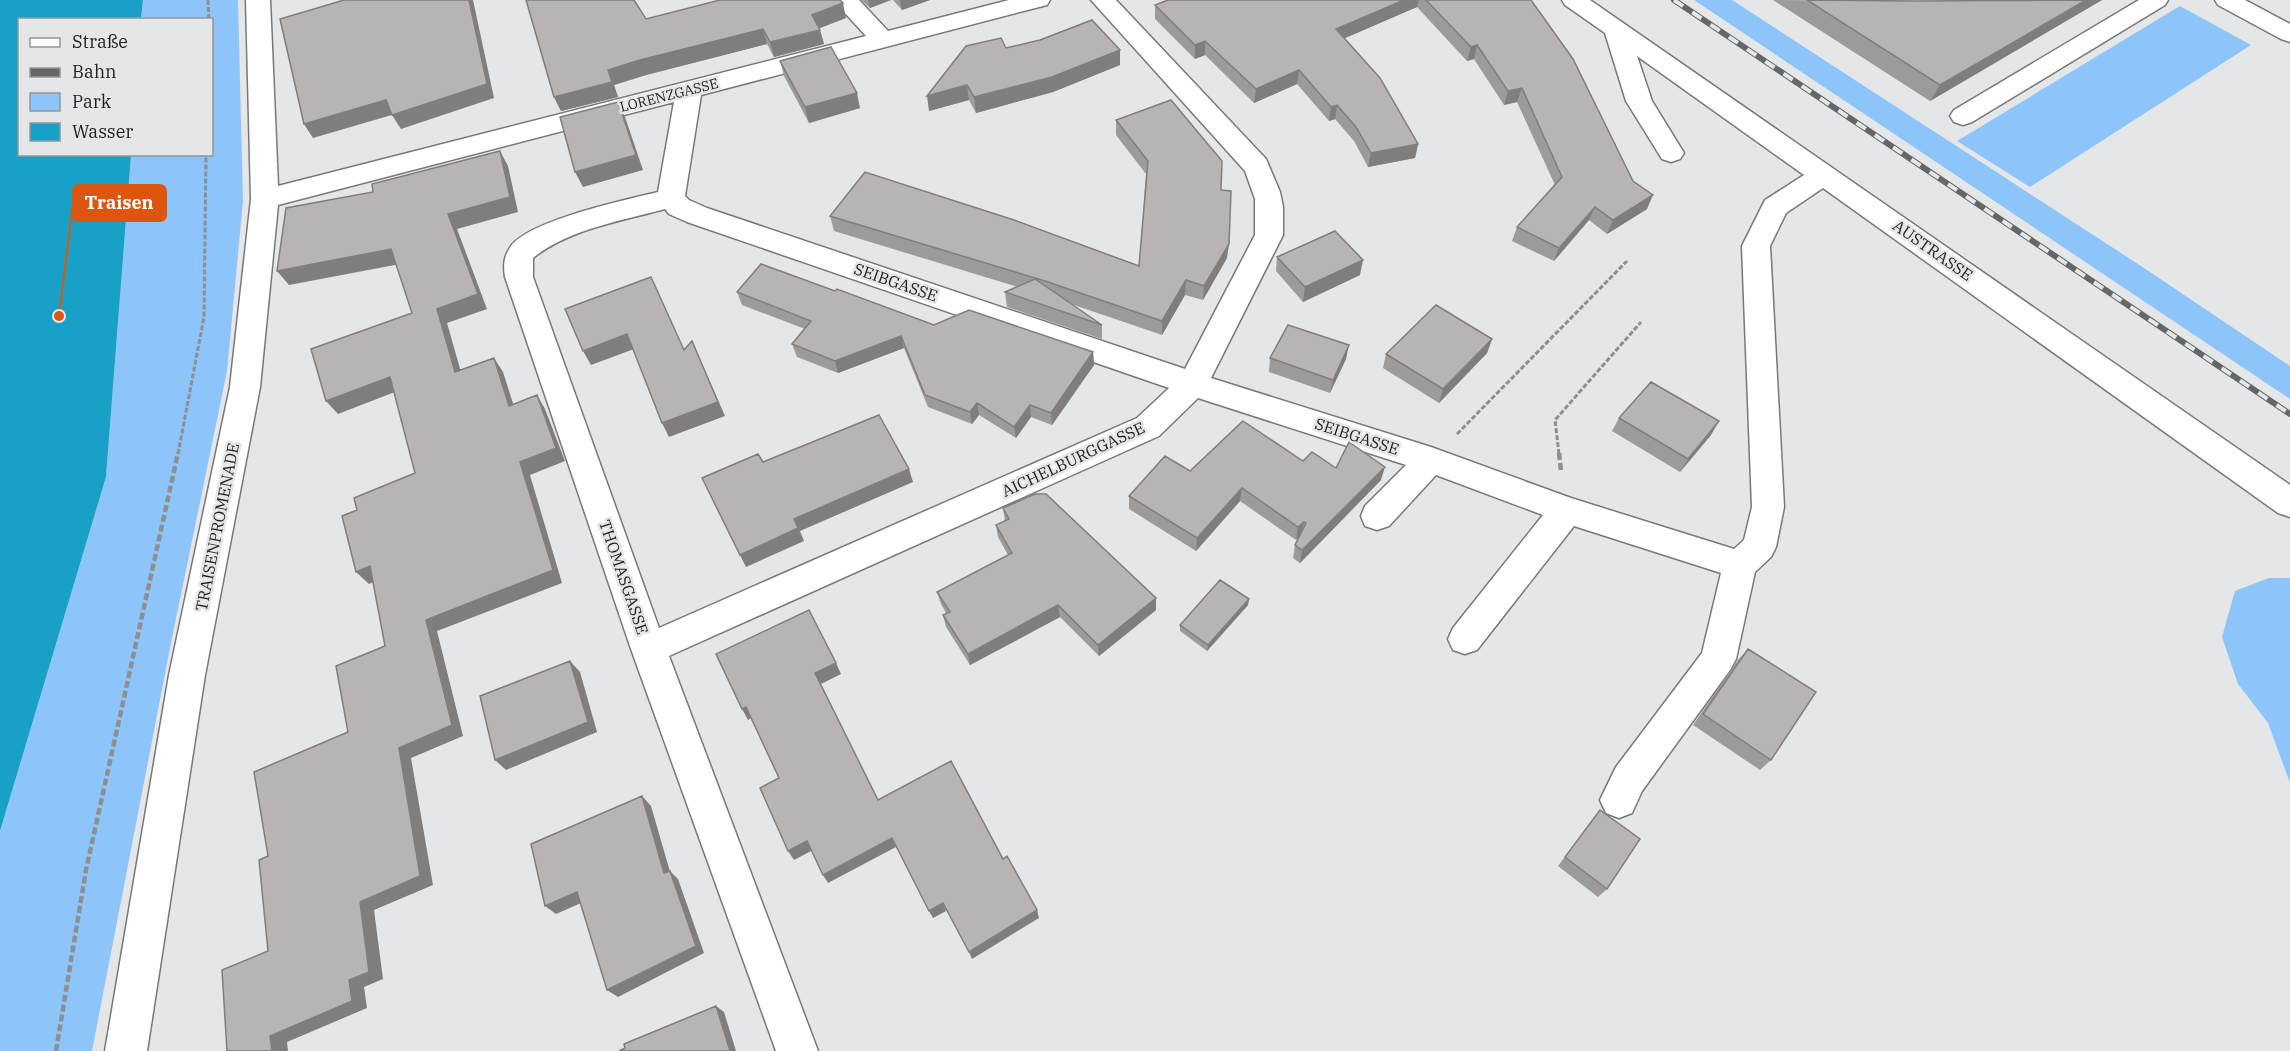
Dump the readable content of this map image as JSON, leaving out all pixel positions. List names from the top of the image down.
{
  "streets": {
    "street": [
      "LORENZGASSE",
      "AUSTRASSE",
      "SEIBGASSE",
      "AICHELBURGGASSE",
      "TRAISENPROMENADE",
      "THOMASGASSE"
    ]
  },
  "crossings": [
    ["LORENZGASSE", "TRAISENPROMENADE"],
    ["SEIBGASSE", "AICHELBURGGASSE"],
    ["SEIBGASSE", "THOMASGASSE"],
    ["AICHELBURGGASSE", "THOMASGASSE"]
  ],
  "places": ["Traisen"],
  "legend": [
    "Straße",
    "Bahn",
    "Park",
    "Wasser"
  ]
}
